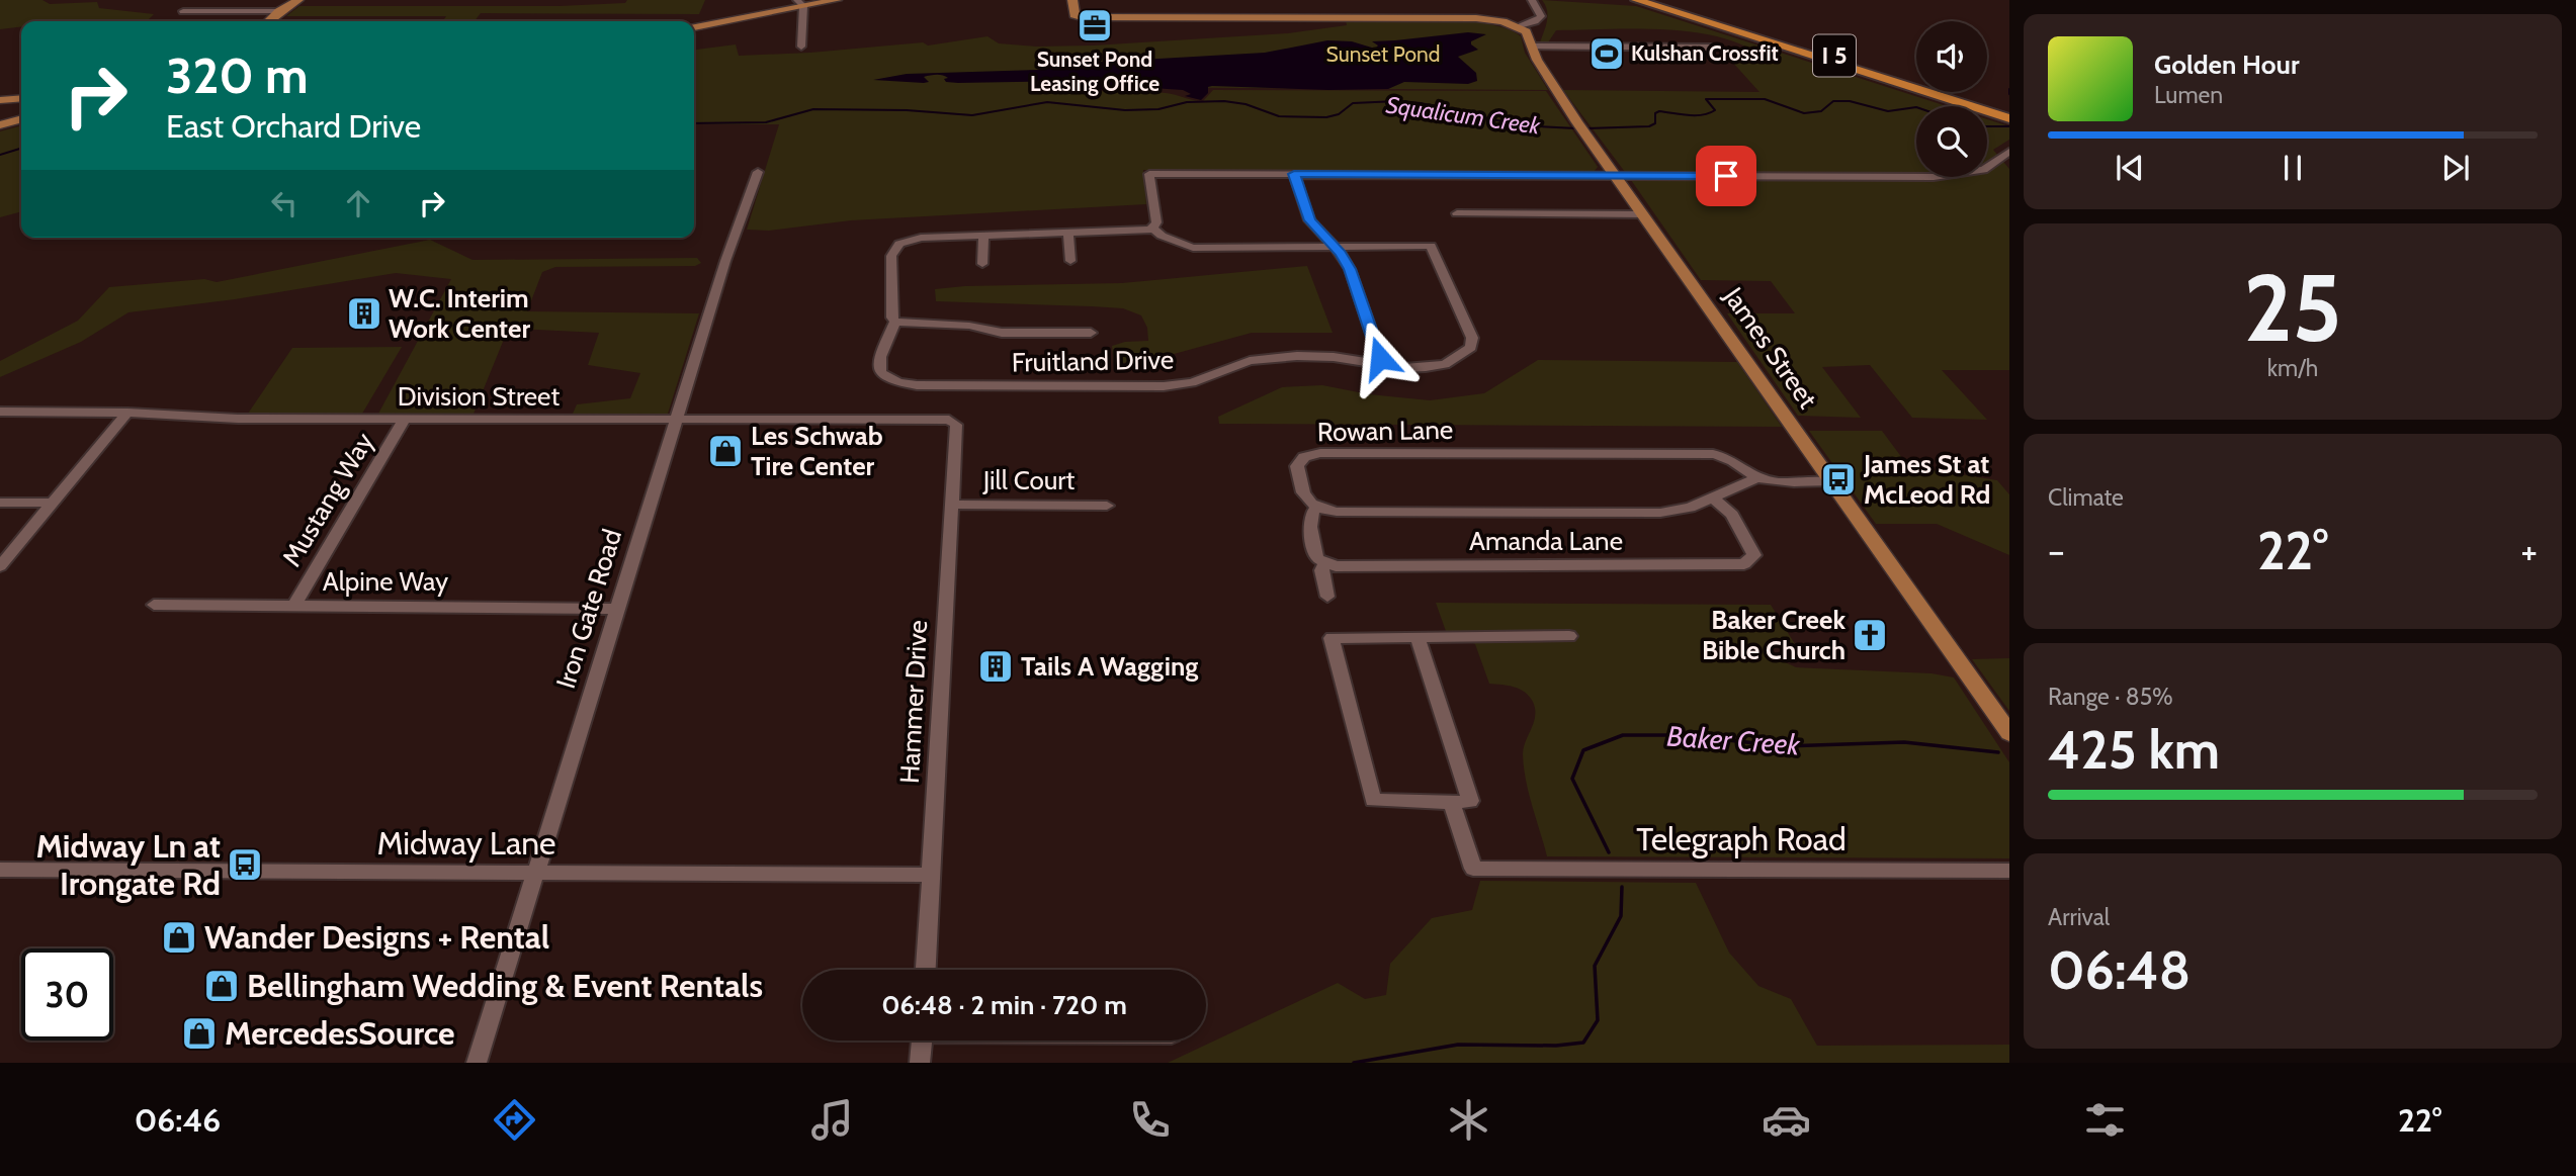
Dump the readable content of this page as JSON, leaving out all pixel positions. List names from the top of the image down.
{
  "streets": {
    "highway": ["I 5"],
    "main road": ["James Street"],
    "street": [
      "Fruitland Drive",
      "Division Street",
      "Rowan Lane",
      "Jill Court",
      "Mustang Way",
      "Amanda Lane",
      "Alpine Way",
      "Iron Gate Road",
      "Hammer Drive",
      "Telegraph Road",
      "Midway Lane"
    ]
  },
  "crossings": [
    ["James Street", "Rowan Lane"],
    ["Division Street", "Mustang Way"],
    ["Division Street", "Iron Gate Road"],
    ["Division Street", "Hammer Drive"],
    ["Jill Court", "Hammer Drive"],
    ["Mustang Way", "Alpine Way"],
    ["Alpine Way", "Iron Gate Road"],
    ["Iron Gate Road", "Midway Lane"],
    ["Hammer Drive", "Midway Lane"]
  ],
  "water": ["Squalicum Creek", "Baker Creek"],
  "parks": ["Sunset Pond"],
  "places": {
    "office": ["Sunset Pond Leasing Office"],
    "sports": ["Kulshan Crossfit"],
    "building": ["W.C. Interim Work Center", "Tails A Wagging"],
    "shop": [
      "Les Schwab Tire Center",
      "Wander Designs + Rental",
      "Bellingham Wedding & Event Rentals",
      "MercedesSource"
    ],
    "bus stop": ["James St at McLeod Rd", "Midway Ln at Irongate Rd"],
    "church": ["Baker Creek Bible Church"]
  },
  "page": {
    "turn": ["320 m", "East Orchard Drive"],
    "song": ["Golden Hour", "Lumen"],
    "tile": [
      ["25", "km/h"],
      "Climate",
      ["Range · 85%", "425 km"],
      ["Arrival", "06:48"]
    ],
    "heat": ["−", "22°", "+"],
    "limit": "30",
    "trip": "06:48 · 2 min · 720 m",
    "tabs": ["06:46", "22°"]
  }
}
